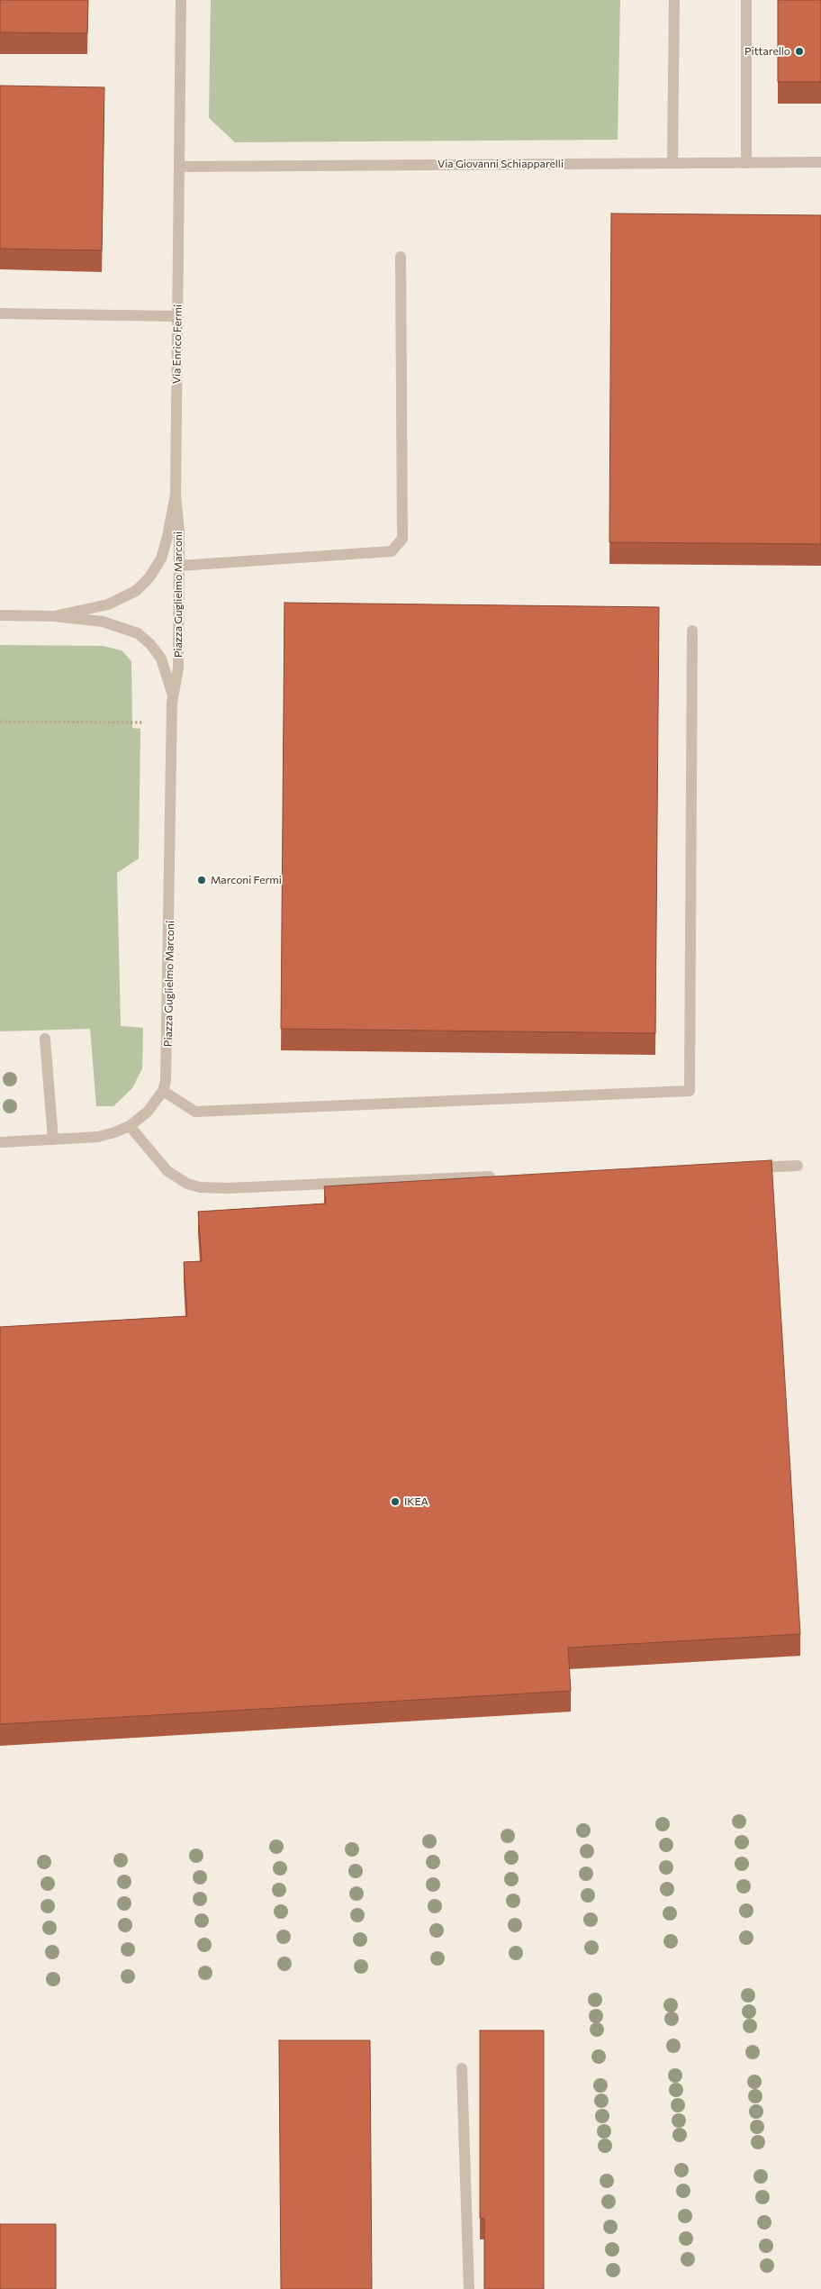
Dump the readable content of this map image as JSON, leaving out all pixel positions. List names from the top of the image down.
{
  "streets": {
    "street": ["Via Giovanni Schiapparelli", "Via Enrico Fermi", "Piazza Guglielmo Marconi"]
  },
  "crossings": [
    ["Via Giovanni Schiapparelli", "Via Enrico Fermi"],
    ["Via Enrico Fermi", "Piazza Guglielmo Marconi"]
  ],
  "places": ["Pittarello", "Marconi Fermi", "IKEA"]
}
